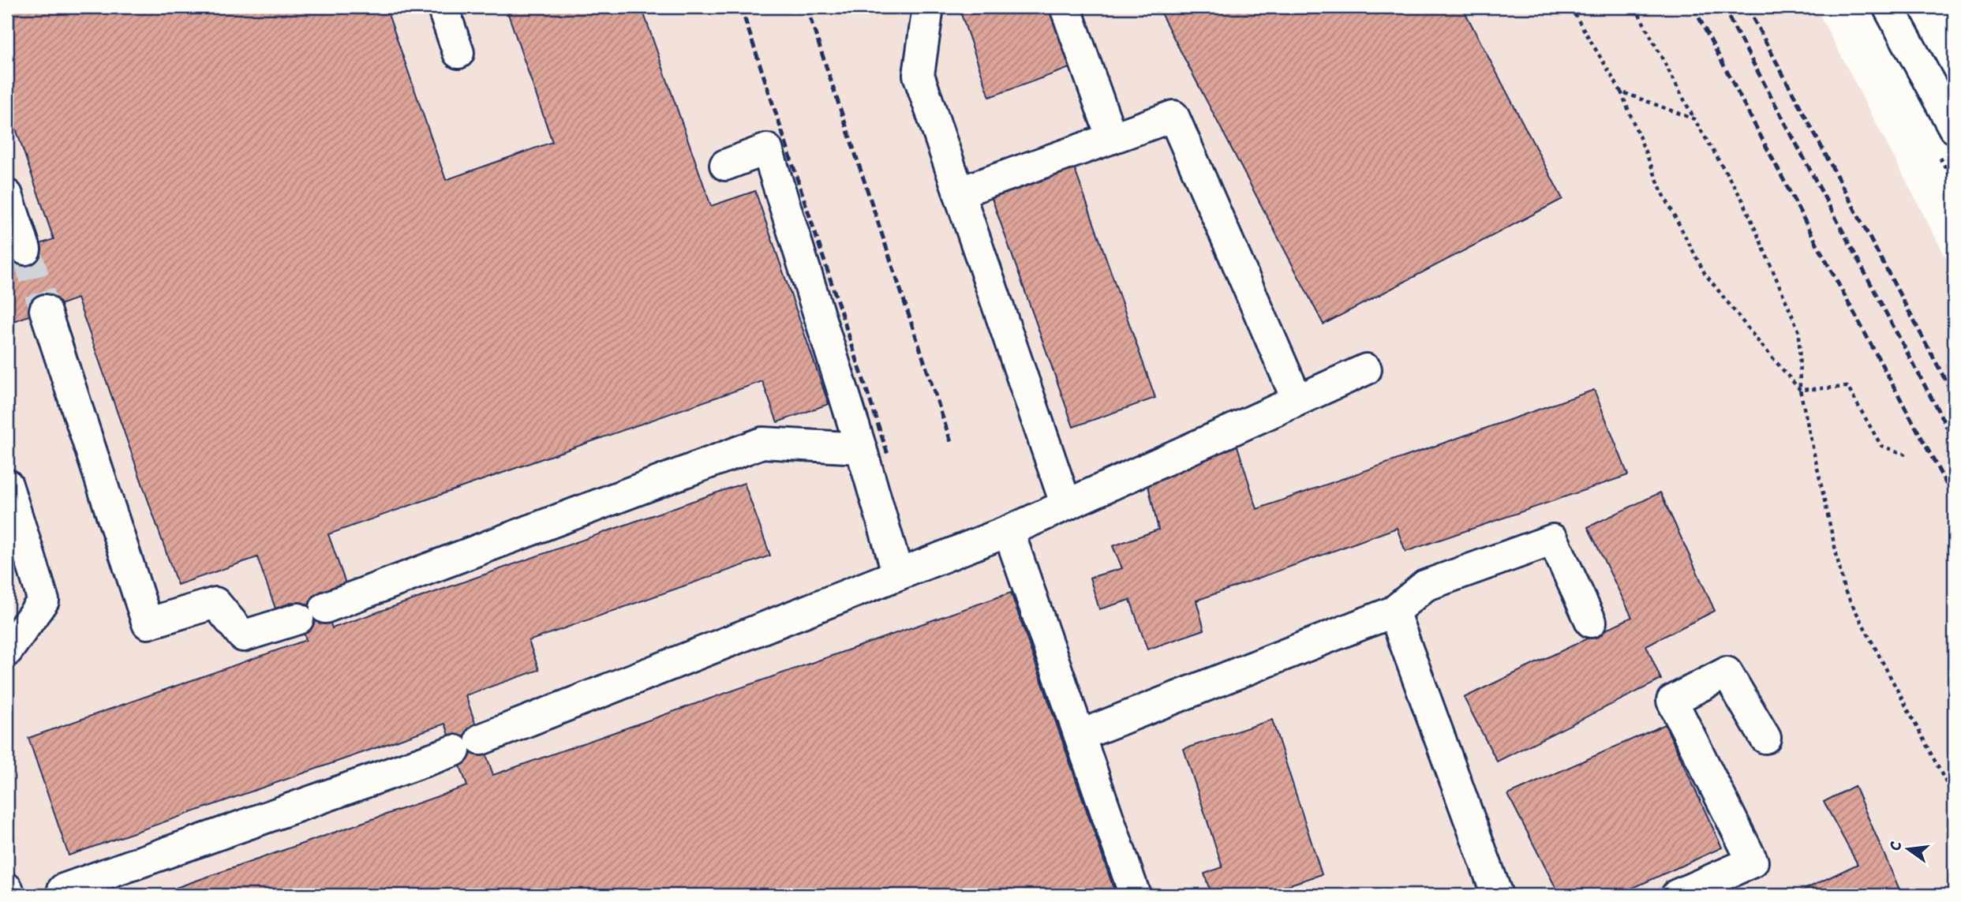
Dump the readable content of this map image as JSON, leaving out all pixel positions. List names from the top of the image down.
{
  "north": "left"
}
